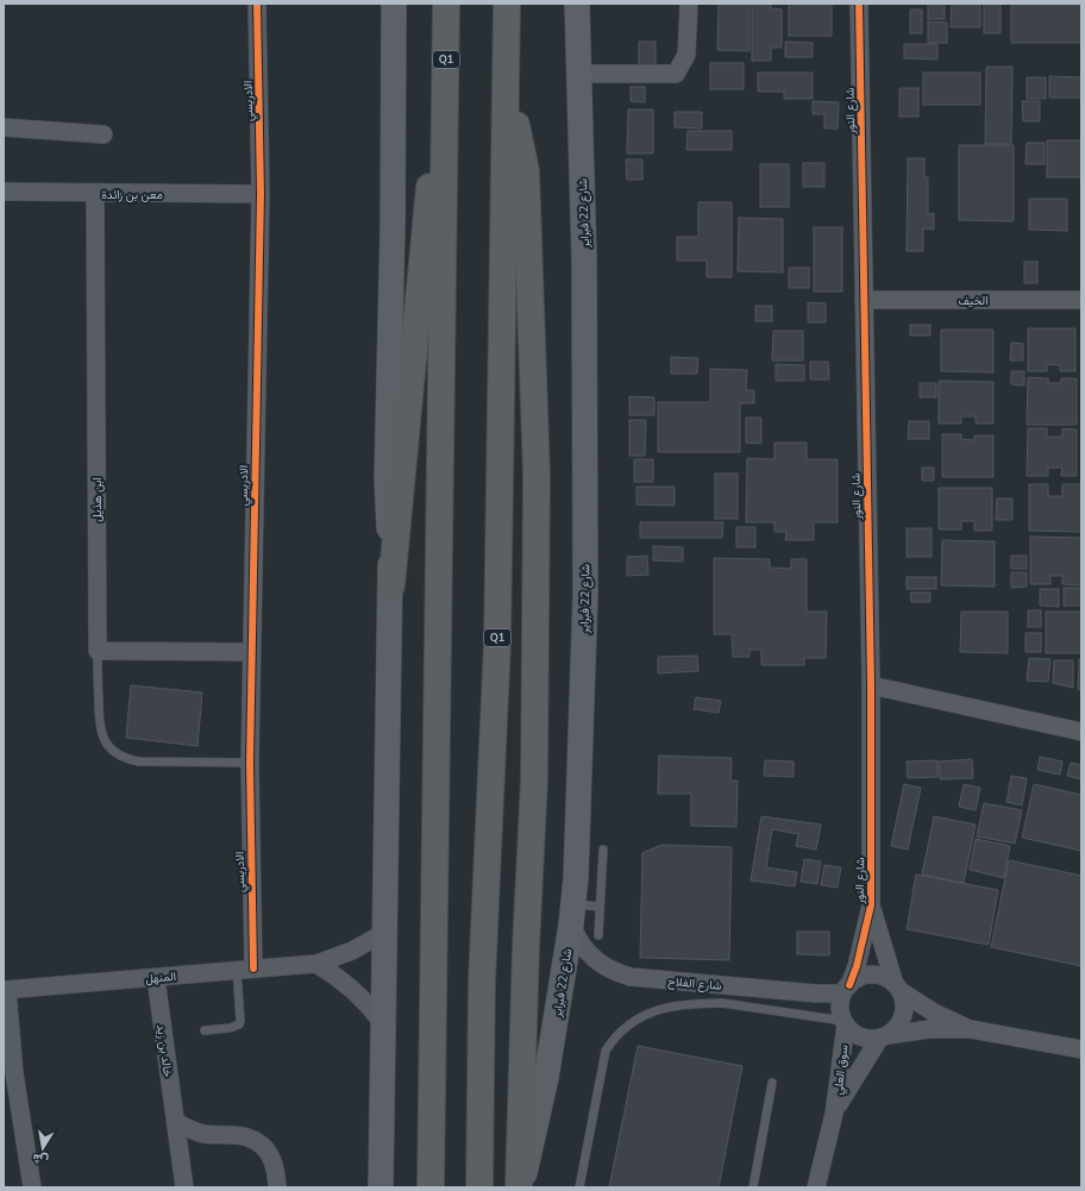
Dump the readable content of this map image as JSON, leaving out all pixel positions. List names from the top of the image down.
{
  "streets": {
    "highway": ["Q1"],
    "main road": ["شارع 22 فبراير"],
    "street": [
      "الادريسي",
      "شارع النور",
      "معن بن زائدة",
      "الخيف",
      "ابن هذيل",
      "المنهل",
      "شارع الفلاح",
      "خالد بن زيد",
      "سوق العلي"
    ]
  },
  "crossings": [
    ["الادريسي", "معن بن زائدة"],
    ["الادريسي", "المنهل"],
    ["شارع النور", "الخيف"],
    ["شارع النور", "شارع الفلاح"],
    ["شارع النور", "سوق العلي"],
    ["معن بن زائدة", "ابن هذيل"],
    ["شارع 22 فبراير", "شارع الفلاح"],
    ["المنهل", "خالد بن زيد"],
    ["شارع الفلاح", "سوق العلي"]
  ],
  "north": "bottom"
}
